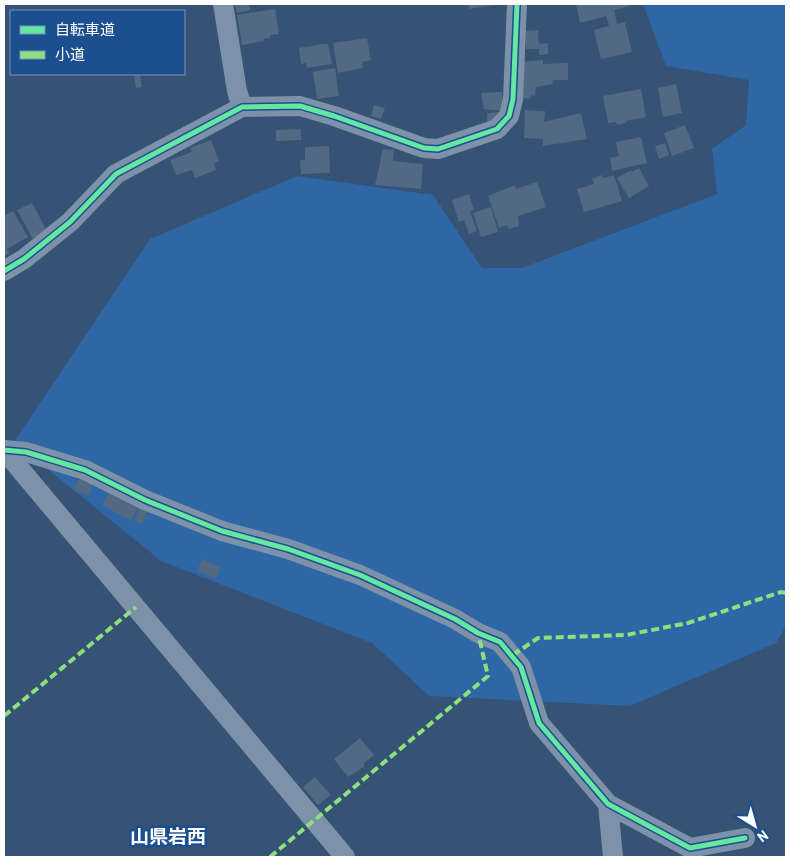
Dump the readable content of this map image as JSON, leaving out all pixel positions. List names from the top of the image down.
{
  "districts": ["山県岩西"],
  "legend": ["自転車道", "小道"],
  "north": "bottom right"
}
